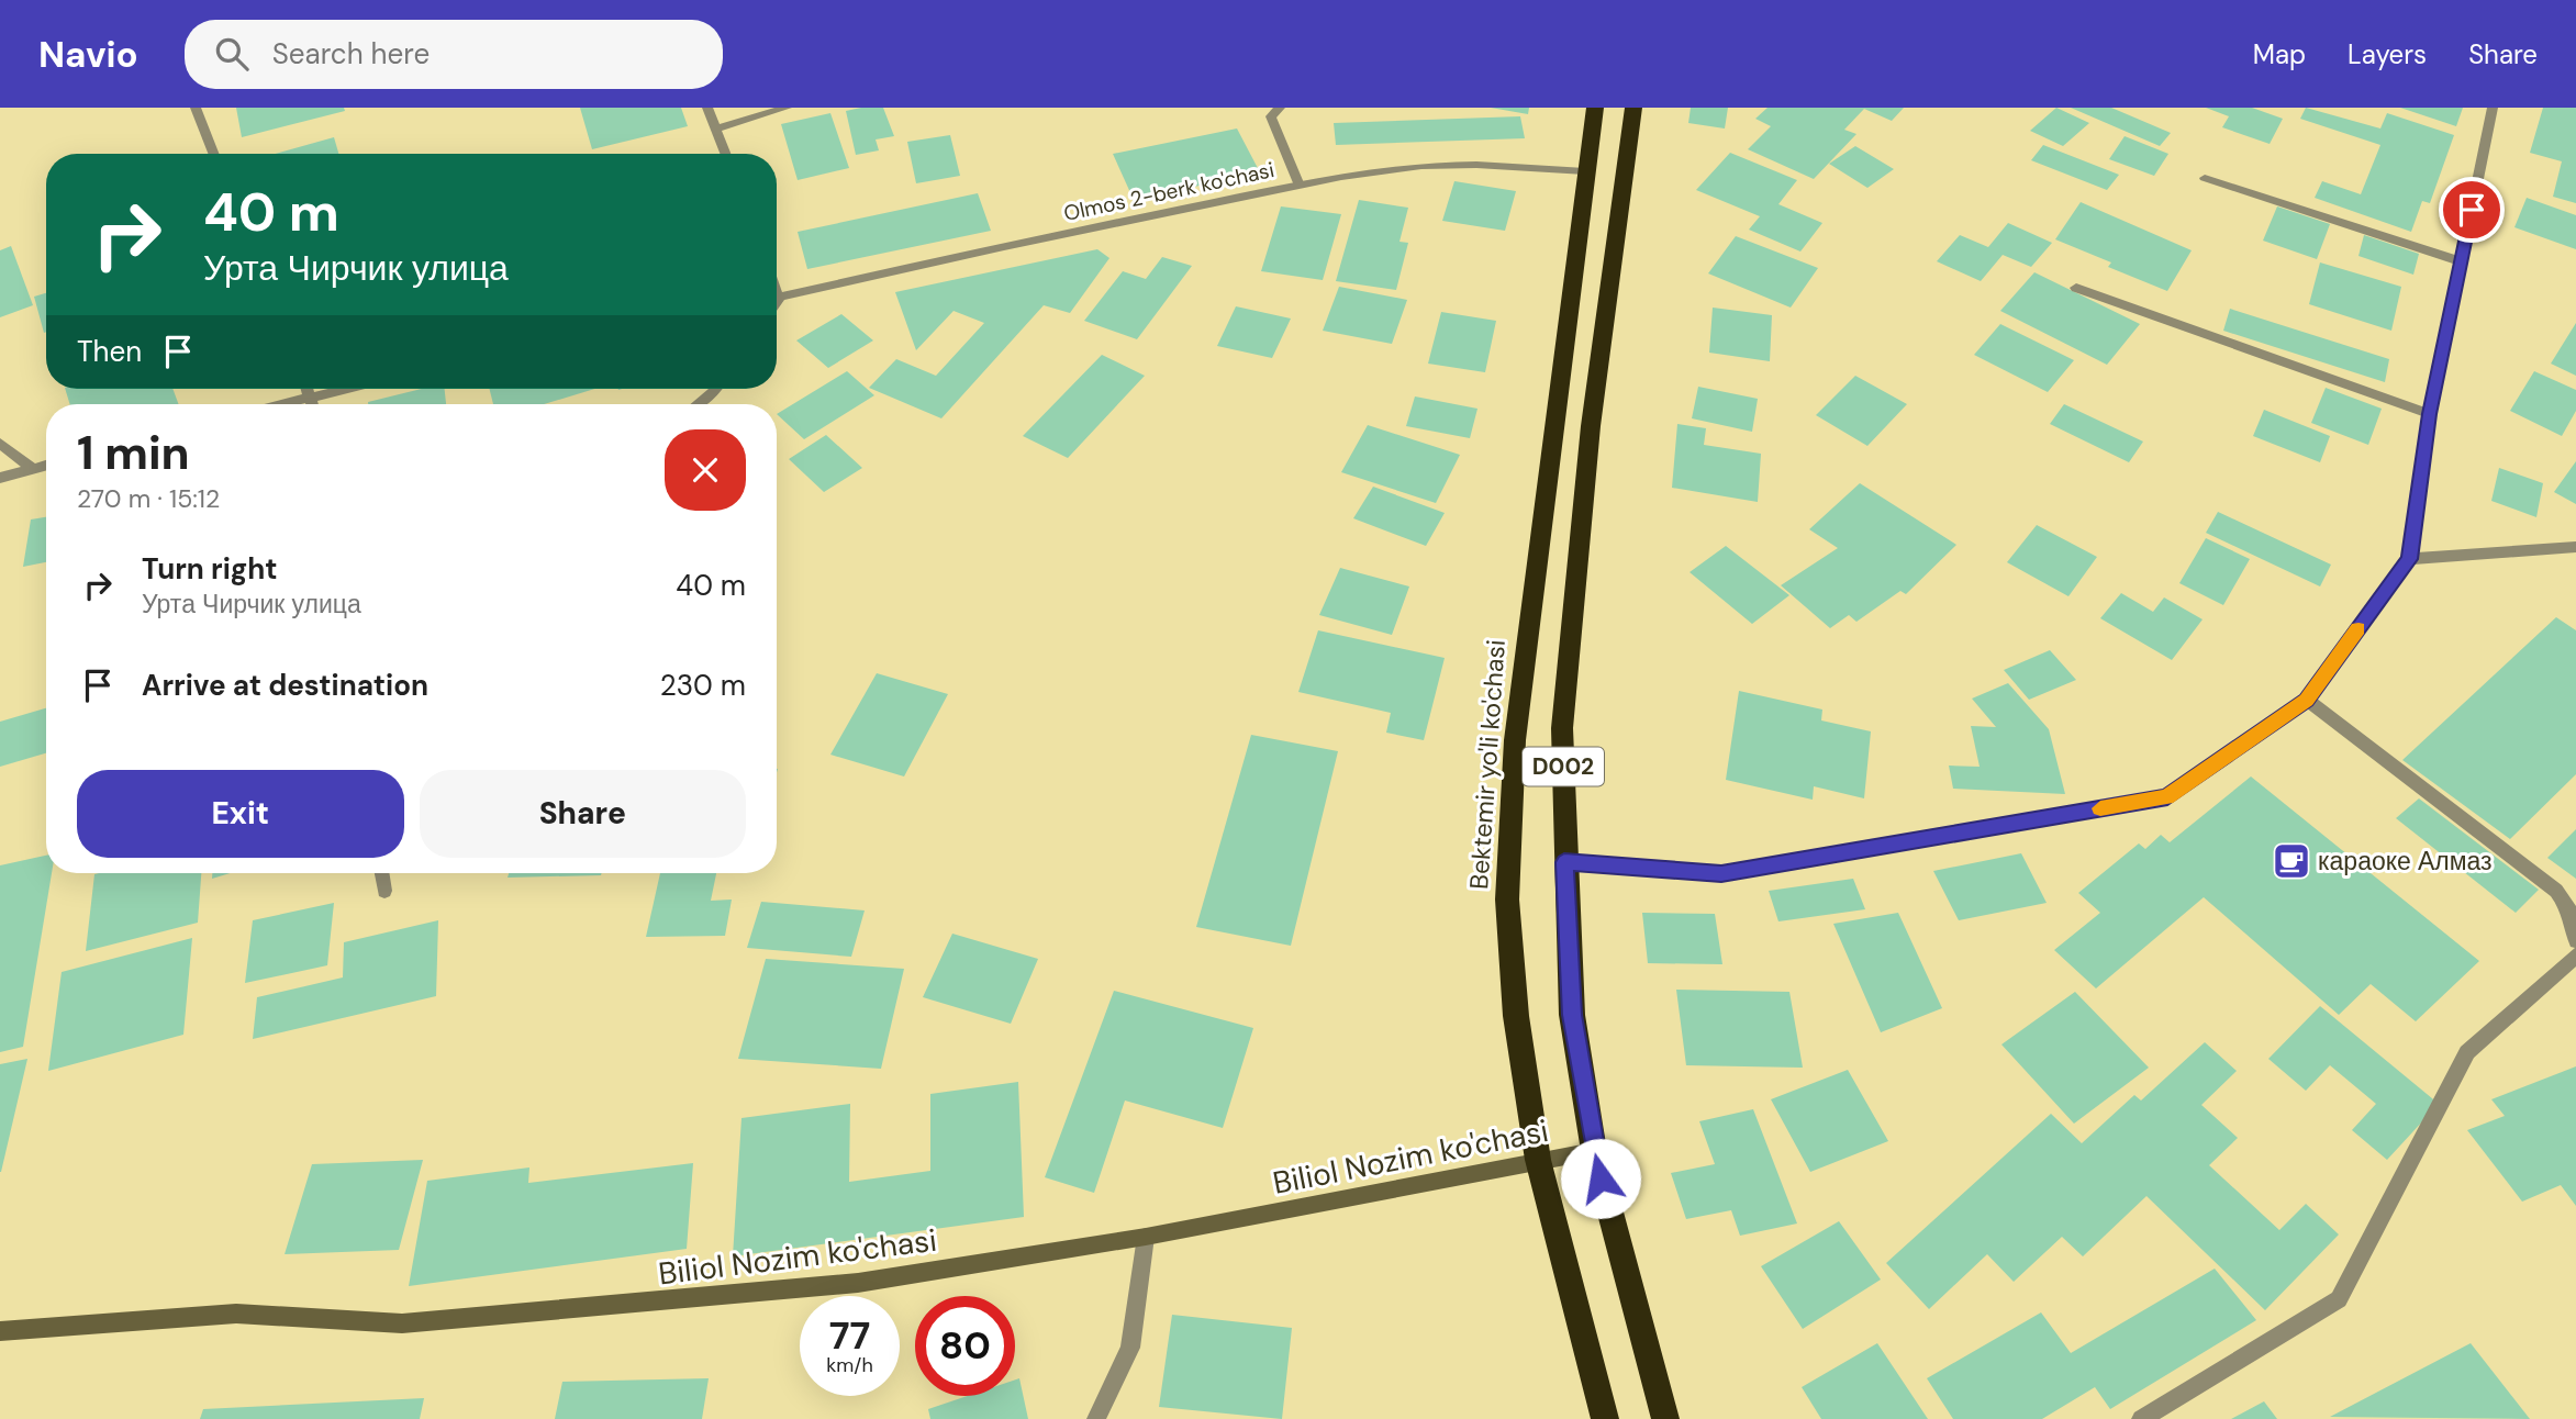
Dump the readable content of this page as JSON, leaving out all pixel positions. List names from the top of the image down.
{
  "streets": {
    "highway": ["Bektemir yo'li ko'chasi", "D002"],
    "street": ["Olmos 2-berk ko'chasi", "Biliol Nozim ko'chasi"]
  },
  "crossings": [
    ["Olmos 2-berk ko'chasi", "Bektemir yo'li ko'chasi"],
    ["Bektemir yo'li ko'chasi", "Biliol Nozim ko'chasi"],
    ["D002", "Biliol Nozim ko'chasi"]
  ],
  "places": {
    "cafe": ["караоке Алмаз"]
  },
  "page": {
    "header": "Navio",
    "search": "Search here",
    "nav": ["Map", "Layers", "Share"],
    "turn": ["40 m", "Урта Чирчик улица"],
    "then": "Then",
    "heading": ["1 min", "270 m · 15:12"],
    "list": [
      {
        "name": "Turn right",
        "note": "Урта Чирчик улица",
        "value": "40 m"
      },
      {
        "name": "Arrive at destination",
        "value": "230 m"
      }
    ],
    "buttons": ["Exit", "Share"],
    "speed": "77 km/h",
    "limit": "80"
  }
}
